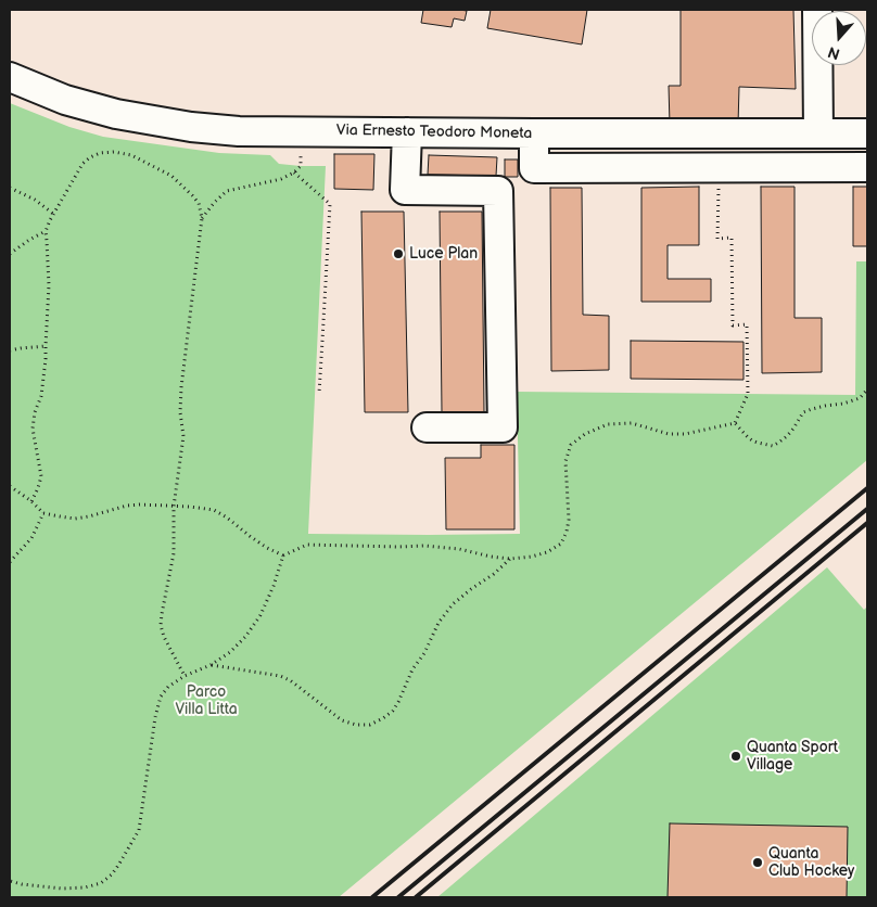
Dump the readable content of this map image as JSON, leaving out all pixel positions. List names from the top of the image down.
{
  "streets": {
    "street": ["Via Ernesto Teodoro Moneta"]
  },
  "parks": ["Parco Villa Litta"],
  "places": ["Luce Plan", "Quanta Sport Village", "Quanta Club Hockey"],
  "north": "bottom"
}
